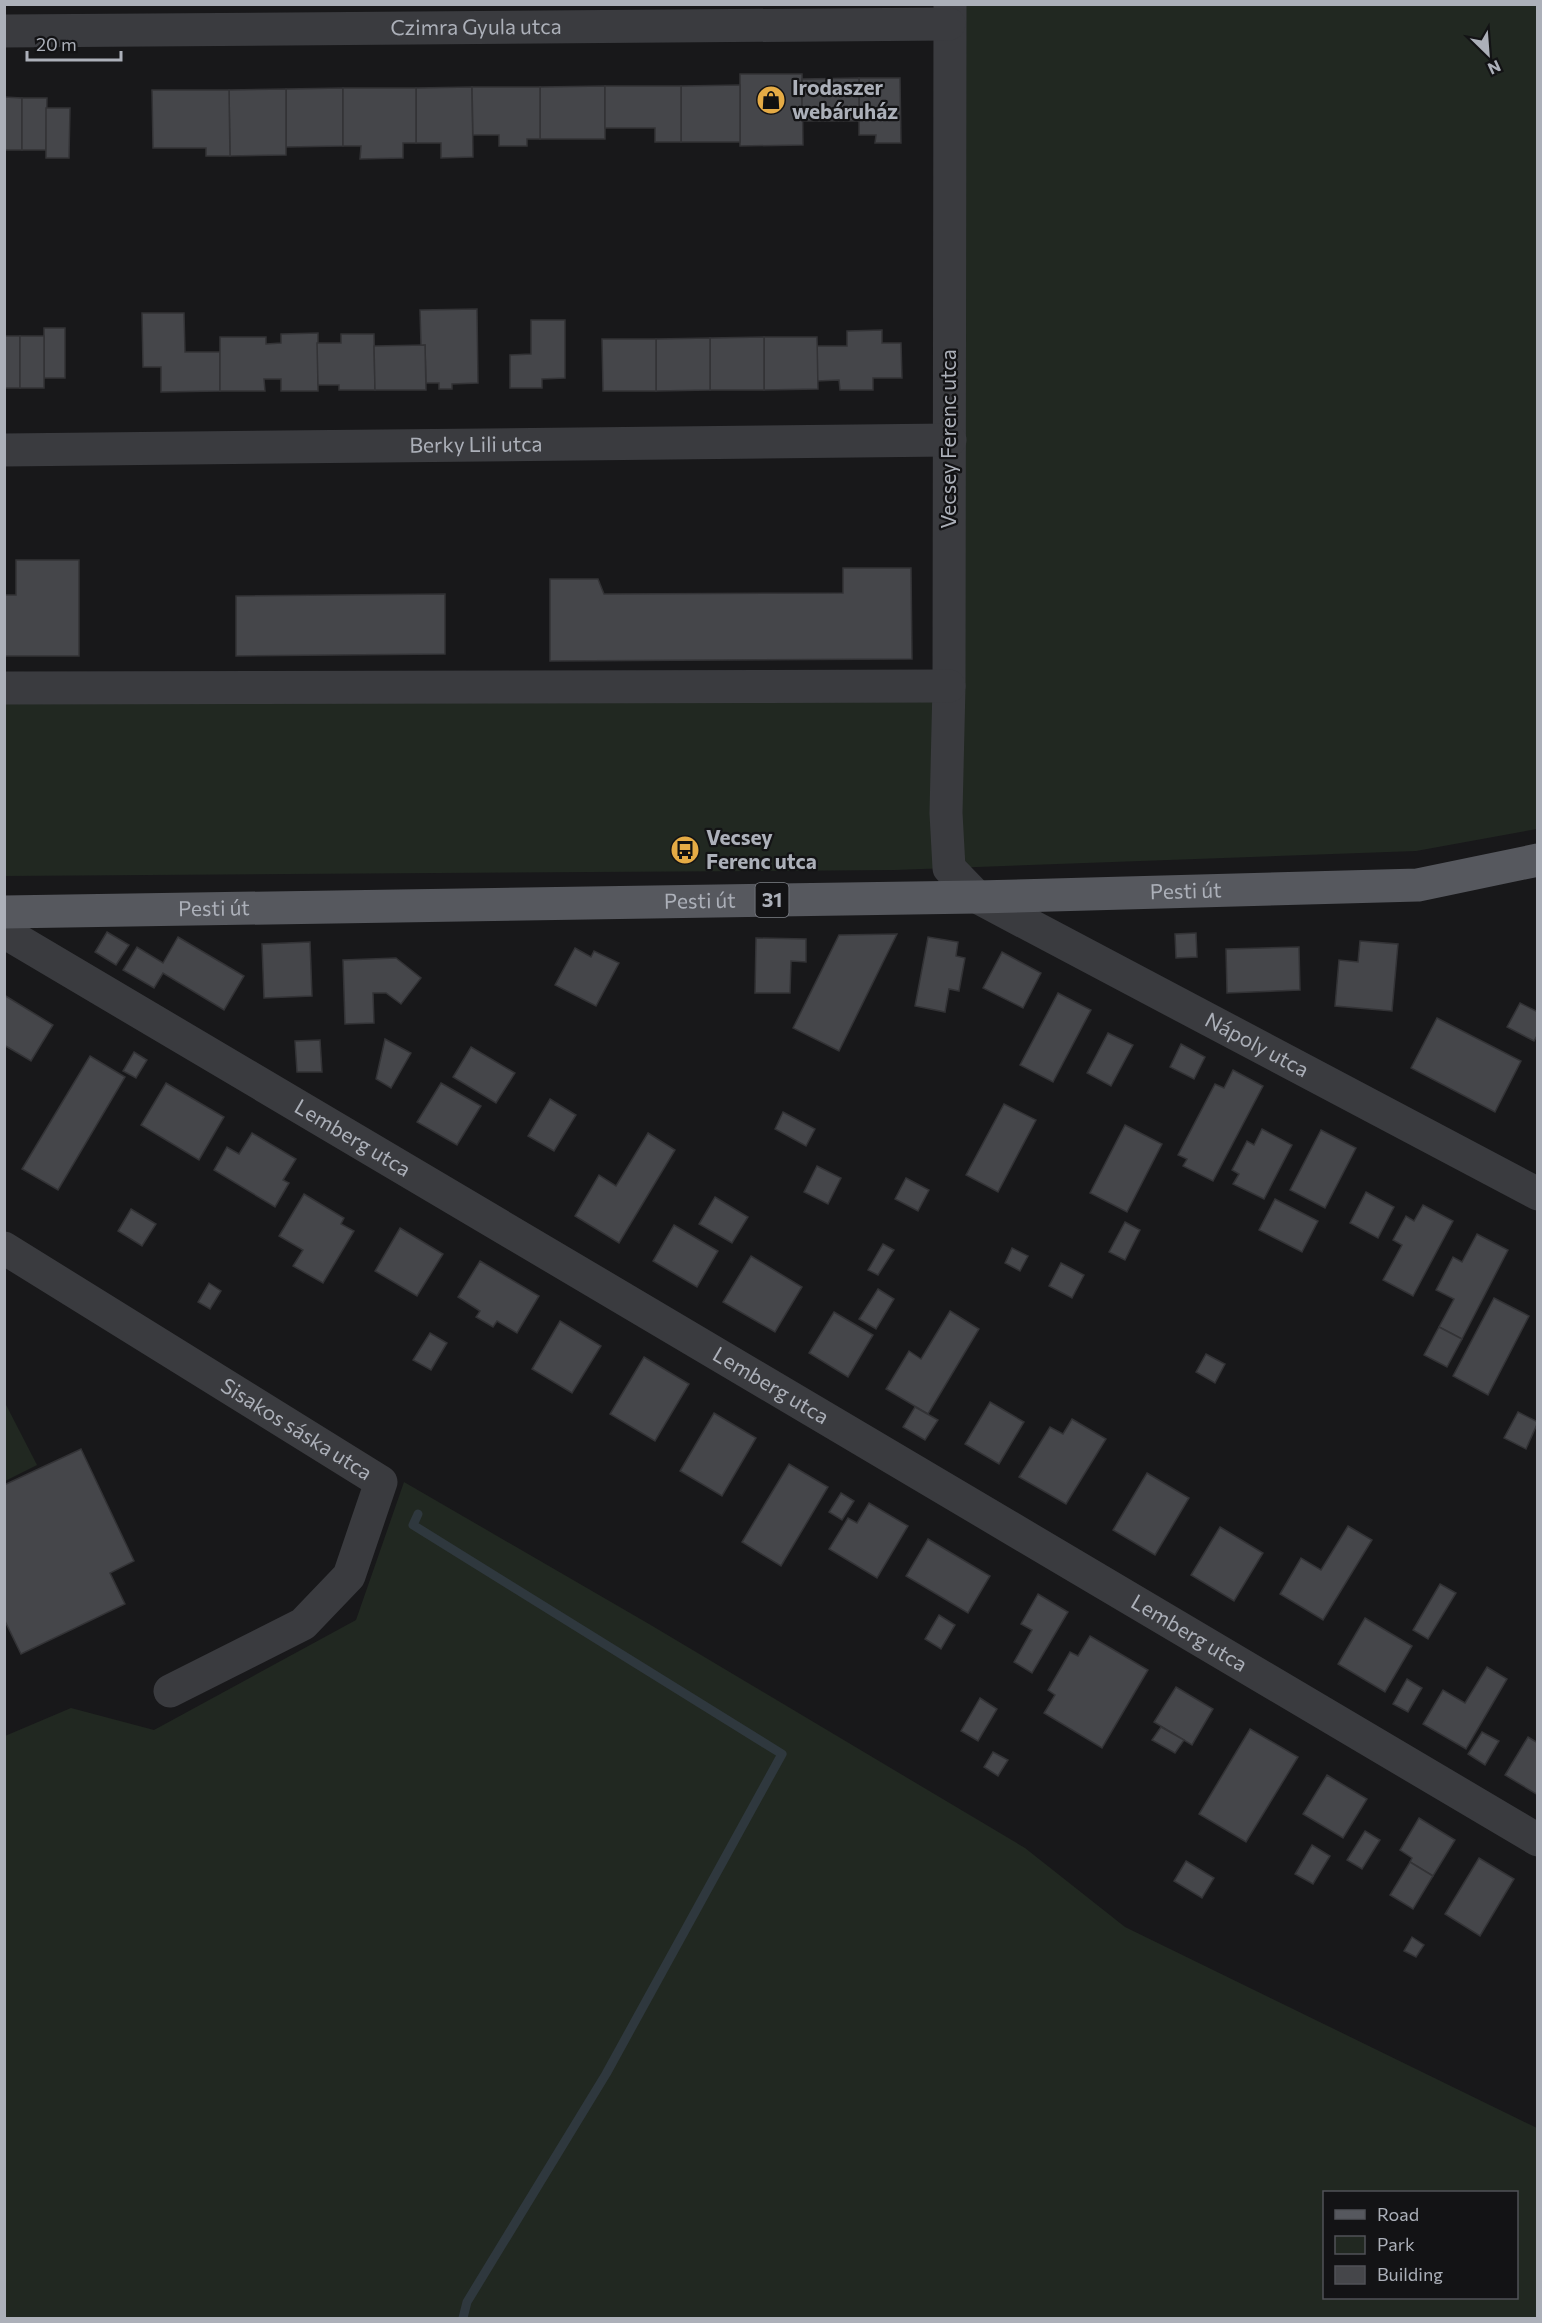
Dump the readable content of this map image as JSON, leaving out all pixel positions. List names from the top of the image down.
{
  "streets": {
    "main road": ["Pesti út", "31"],
    "street": [
      "Czimra Gyula utca",
      "Vecsey Ferenc utca",
      "Berky Lili utca",
      "Nápoly utca",
      "Lemberg utca",
      "Sisakos sáska utca"
    ]
  },
  "crossings": [
    ["Czimra Gyula utca", "Vecsey Ferenc utca"],
    ["Vecsey Ferenc utca", "Berky Lili utca"],
    ["Vecsey Ferenc utca", "Pesti út"],
    ["Vecsey Ferenc utca", "Nápoly utca"],
    ["Pesti út", "Nápoly utca"]
  ],
  "places": {
    "shop": ["Irodaszer webáruház"],
    "bus stop": ["Vecsey Ferenc utca"]
  },
  "legend": ["Road", "Park", "Building"],
  "scale_bar": "20 m",
  "north": "bottom right"
}
